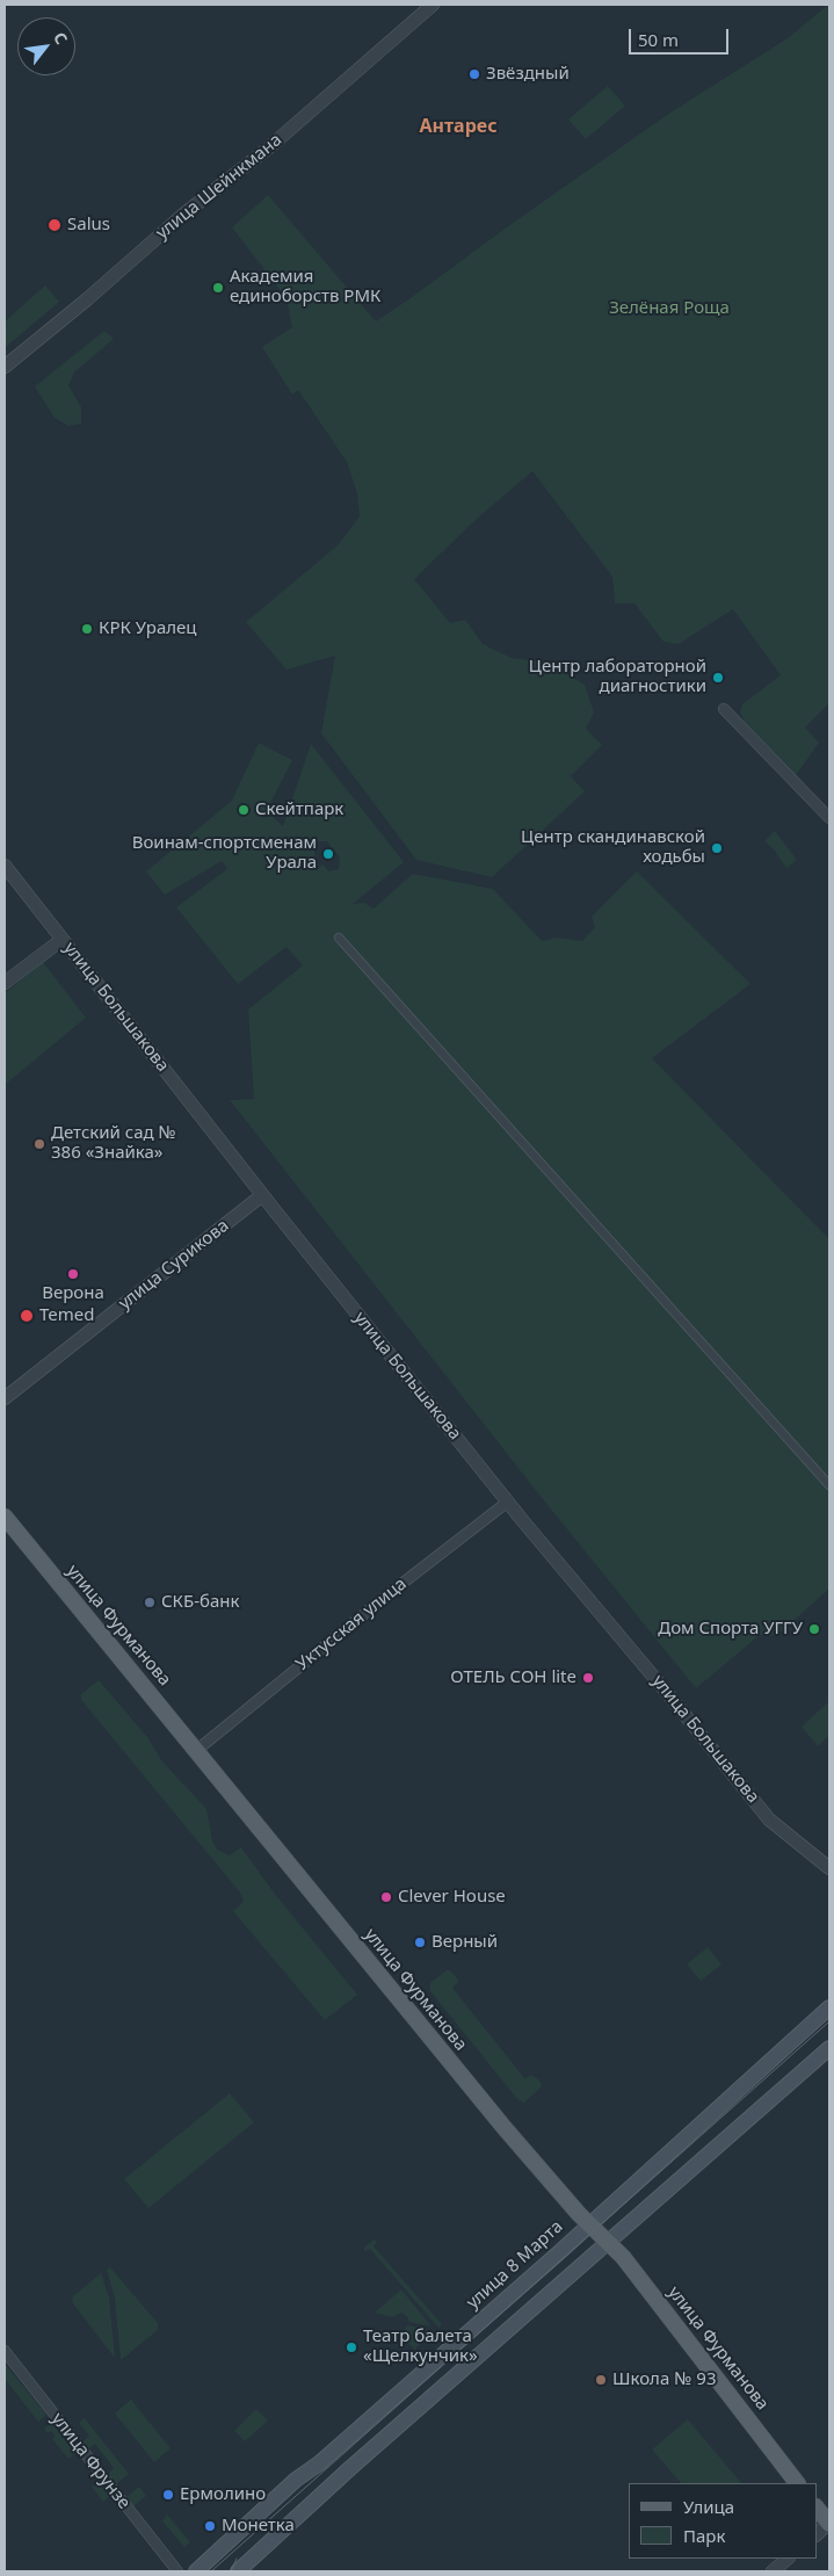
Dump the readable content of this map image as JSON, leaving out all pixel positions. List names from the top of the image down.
{
  "streets": {
    "main road": ["улица Фурманова", "улица 8 Марта"],
    "street": [
      "улица Шейнкмана",
      "улица Большакова",
      "улица Сурикова",
      "Уктусская улица",
      "улица Фрунзе"
    ]
  },
  "crossings": [
    ["улица Большакова", "улица Сурикова"],
    ["улица Большакова", "Уктусская улица"],
    ["Уктусская улица", "улица Фурманова"],
    ["улица Фурманова", "улица 8 Марта"]
  ],
  "districts": ["Антарес"],
  "parks": ["Зелёная Роща"],
  "places": [
    "Звёздный",
    "Salus",
    "Академия единоборств РМК",
    "КРК Уралец",
    "Центр лабораторной диагностики",
    "Скейтпарк",
    "Центр скандинавской ходьбы",
    "Воинам-спортсменам Урала",
    "Детский сад № 386 «Знайка»",
    "Верона",
    "Temed",
    "СКБ-банк",
    "Дом Спорта УГГУ",
    "ОТЕЛЬ СОН lite",
    "Clever House",
    "Верный",
    "Театр балета «Щелкунчик»",
    "Школа № 93",
    "Ермолино",
    "Монетка"
  ],
  "legend": ["Улица", "Парк"],
  "scale_bar": "50 m",
  "north": "top right"
}
